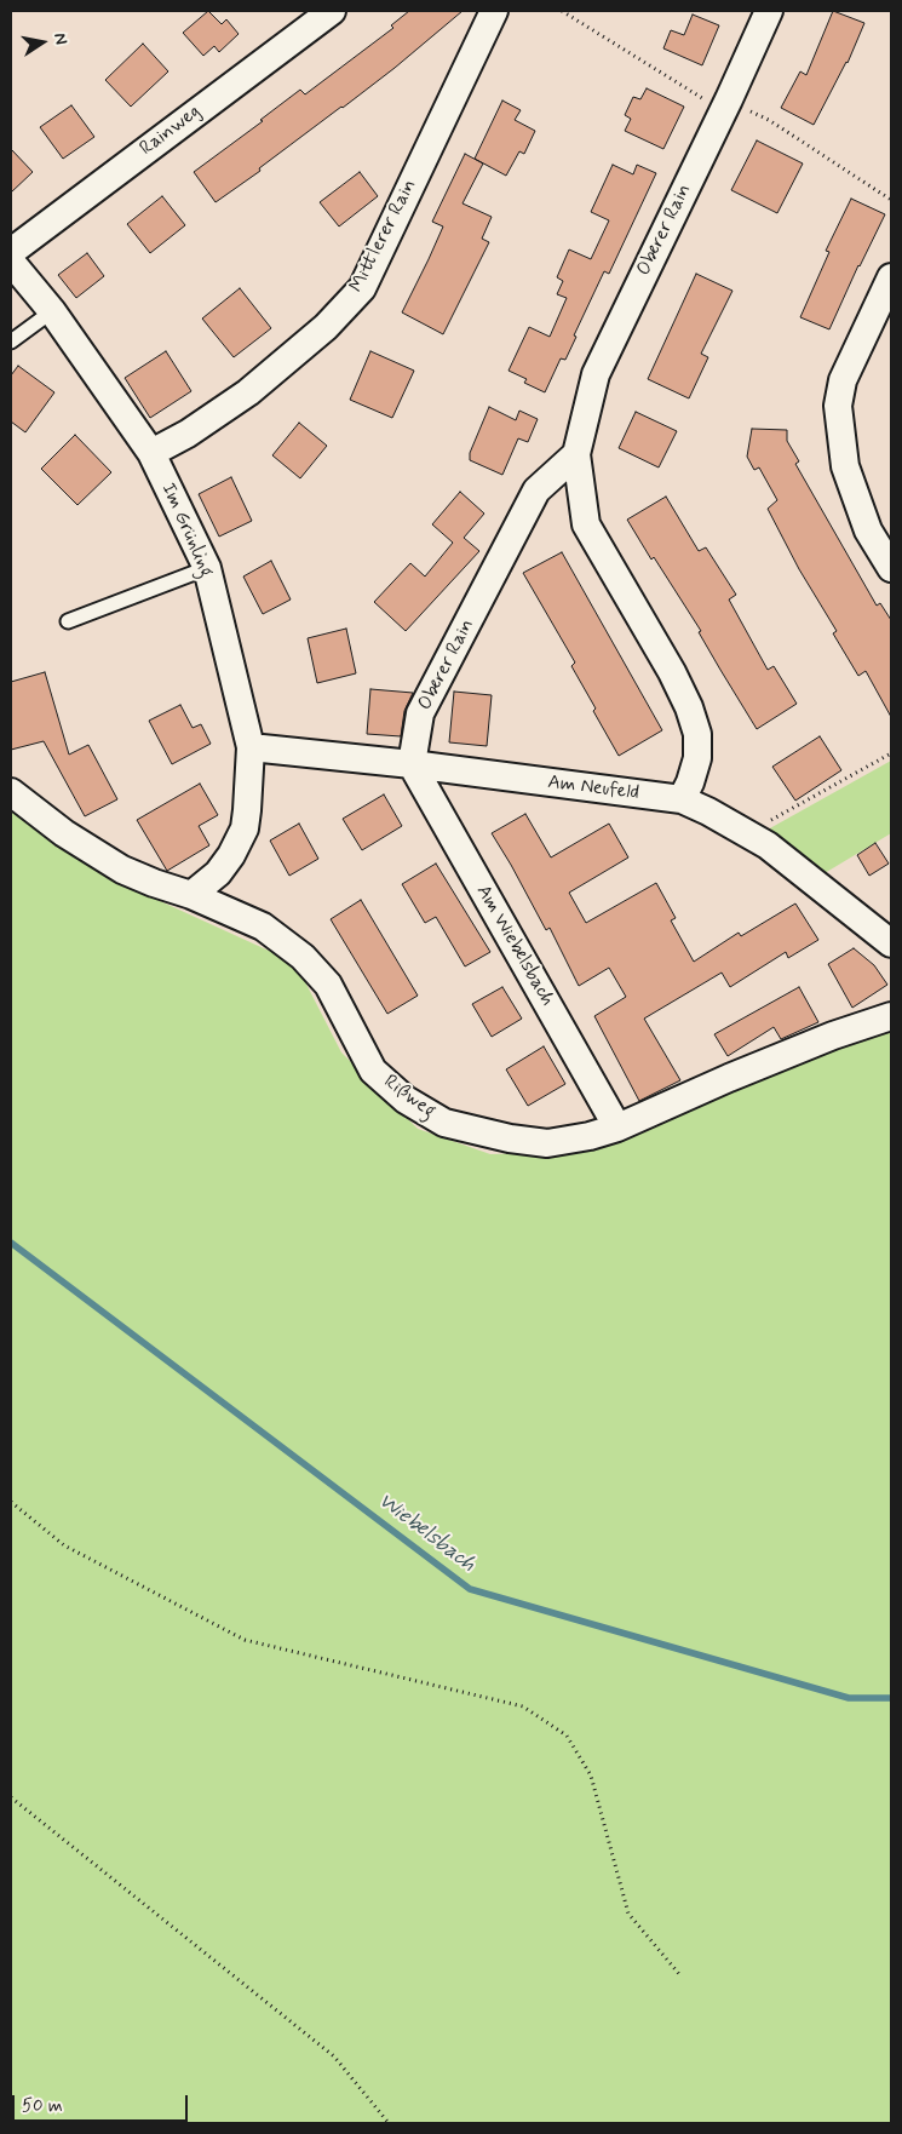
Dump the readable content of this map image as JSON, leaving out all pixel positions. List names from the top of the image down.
{
  "streets": {
    "street": [
      "Rainweg",
      "Oberer Rain",
      "Mittlerer Rain",
      "Im Grünling",
      "Am Neufeld",
      "Am Wiebelsbach",
      "Rißweg"
    ]
  },
  "crossings": [
    ["Oberer Rain", "Am Neufeld"],
    ["Oberer Rain", "Am Wiebelsbach"],
    ["Mittlerer Rain", "Im Grünling"],
    ["Im Grünling", "Am Neufeld"],
    ["Im Grünling", "Rißweg"],
    ["Am Neufeld", "Am Wiebelsbach"],
    ["Am Wiebelsbach", "Rißweg"]
  ],
  "water": ["Wiebelsbach"],
  "scale_bar": "50 m",
  "north": "right"
}
